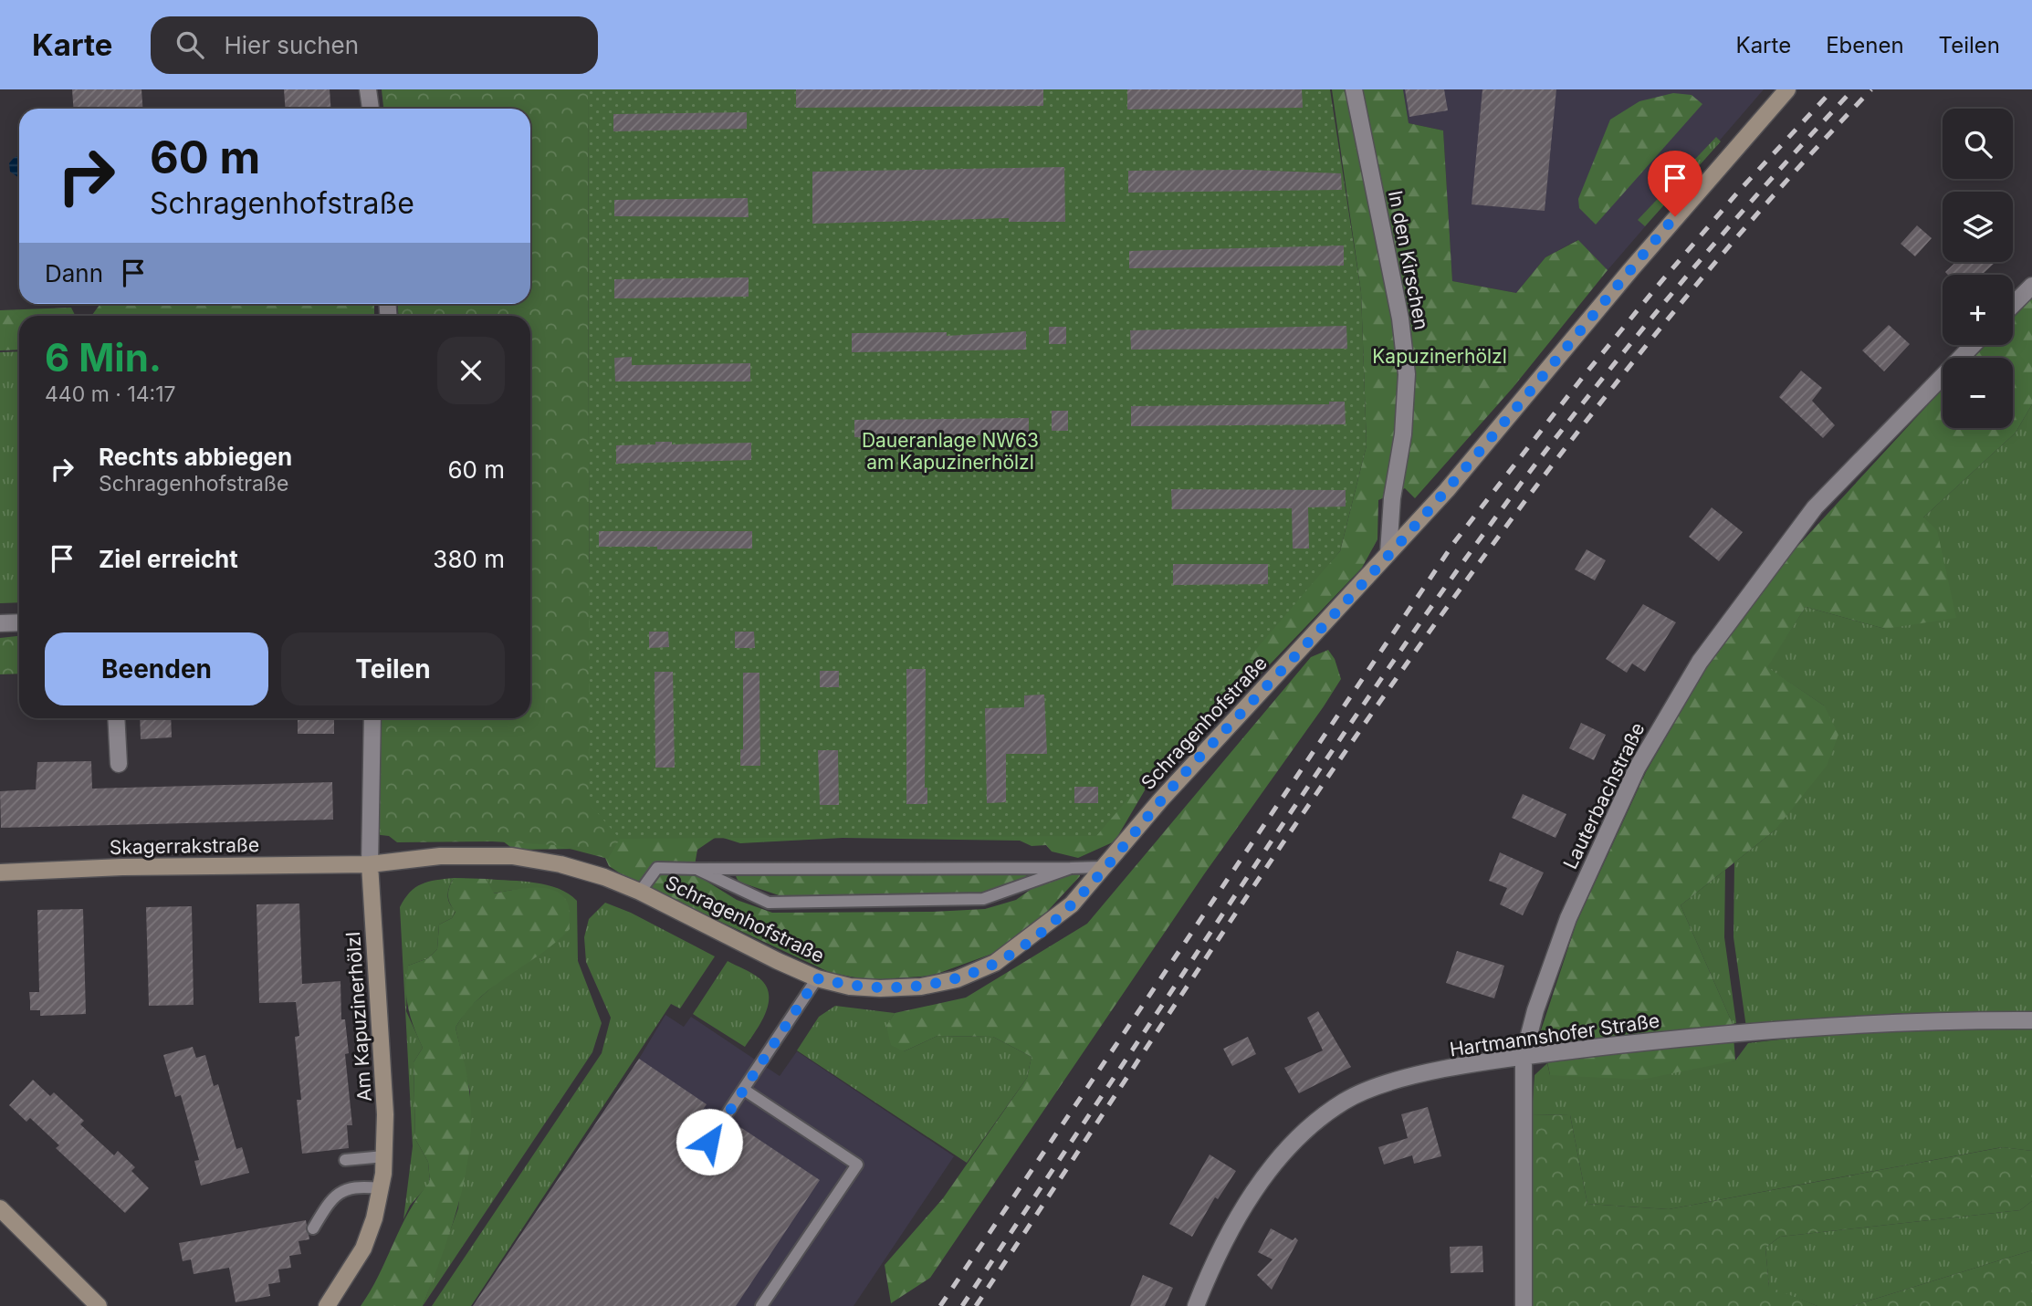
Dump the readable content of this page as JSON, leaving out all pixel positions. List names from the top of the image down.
{
  "streets": {
    "street": [
      "In den Kirschen",
      "Schragenhofstraße",
      "Lauterbachstraße",
      "Skagerrakstraße",
      "Am Kapuzinerhölzl",
      "Hartmannshofer Straße"
    ]
  },
  "crossings": [
    ["In den Kirschen", "Schragenhofstraße"],
    ["Schragenhofstraße", "Skagerrakstraße"],
    ["Schragenhofstraße", "Am Kapuzinerhölzl"],
    ["Lauterbachstraße", "Hartmannshofer Straße"],
    ["Skagerrakstraße", "Am Kapuzinerhölzl"]
  ],
  "parks": ["Kapuzinerhölzl", "Daueranlage NW63 am Kapuzinerhölzl"],
  "page": {
    "header": "Karte",
    "search": "Hier suchen",
    "nav": ["Karte", "Ebenen", "Teilen"],
    "map_buttons": ["+", "−"],
    "turn": ["60 m", "Schragenhofstraße"],
    "then": "Dann",
    "heading": ["6 Min.", "440 m · 14:17"],
    "list": [
      {
        "name": "Rechts abbiegen",
        "note": "Schragenhofstraße",
        "value": "60 m"
      },
      {
        "name": "Ziel erreicht",
        "value": "380 m"
      }
    ],
    "buttons": ["Beenden", "Teilen"]
  }
}
